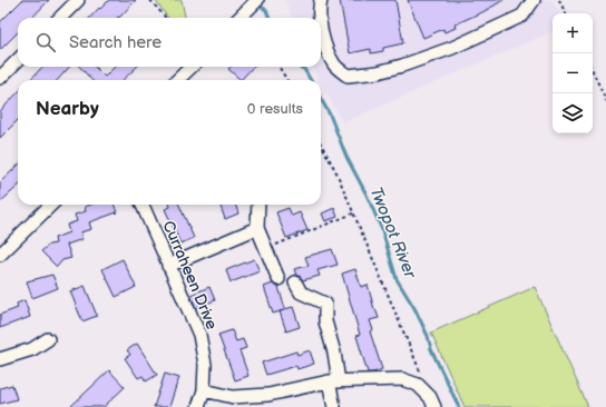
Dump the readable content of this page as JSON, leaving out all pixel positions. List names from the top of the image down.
{
  "streets": {
    "street": ["Curraheen Drive"]
  },
  "water": ["Twopot River"],
  "page": {
    "map_buttons": ["+", "−"],
    "search": "Search here",
    "heading": ["Nearby", "0 results"]
  }
}
